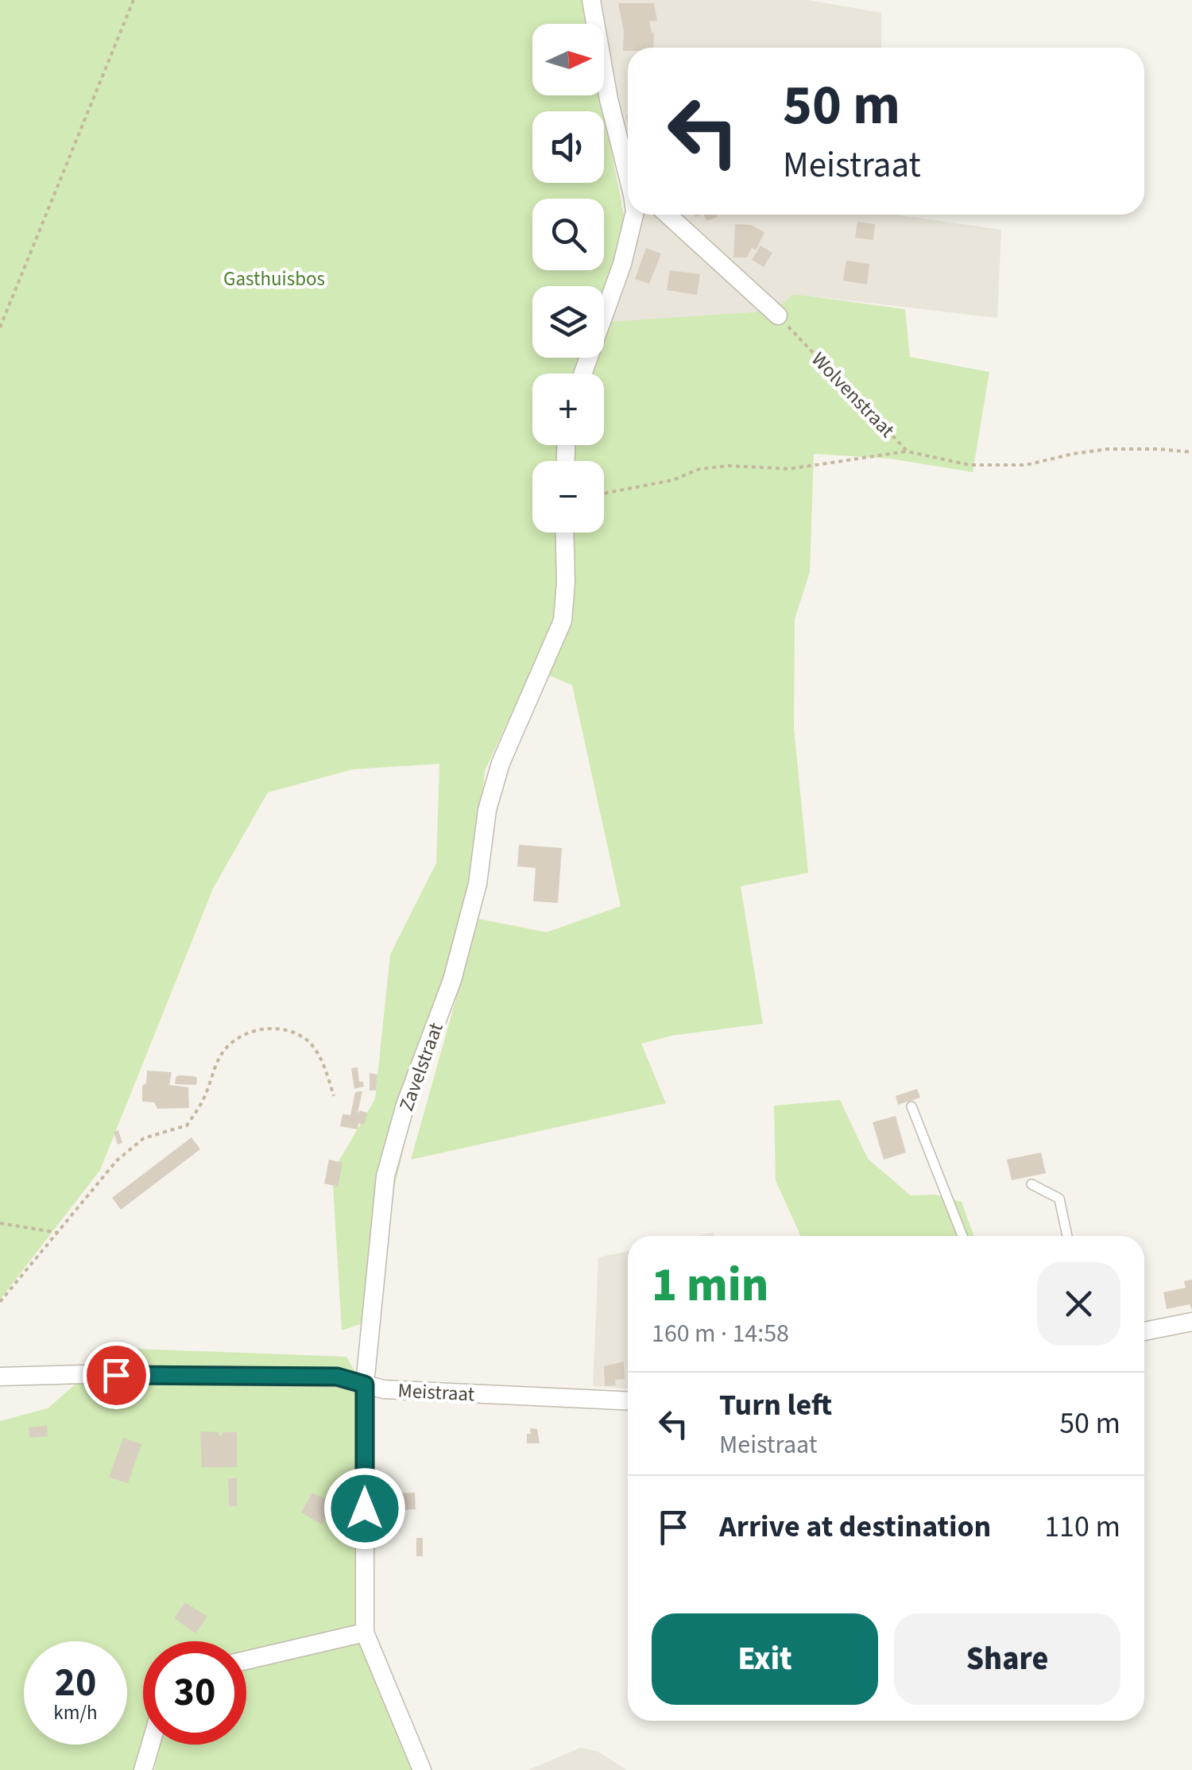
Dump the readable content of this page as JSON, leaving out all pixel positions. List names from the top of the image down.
{
  "streets": {
    "street": ["Zavelstraat", "Meistraat"],
    "path": ["Wolvenstraat"]
  },
  "crossings": [
    ["Zavelstraat", "Meistraat"]
  ],
  "parks": ["Gasthuisbos"],
  "north": "right",
  "page": {
    "map_buttons": ["+", "−"],
    "turn": ["50 m", "Meistraat"],
    "heading": ["1 min", "160 m · 14:58"],
    "list": [
      {
        "name": "Turn left",
        "note": "Meistraat",
        "value": "50 m"
      },
      {
        "name": "Arrive at destination",
        "value": "110 m"
      }
    ],
    "buttons": ["Exit", "Share"],
    "speed": "20 km/h",
    "limit": "30"
  }
}
